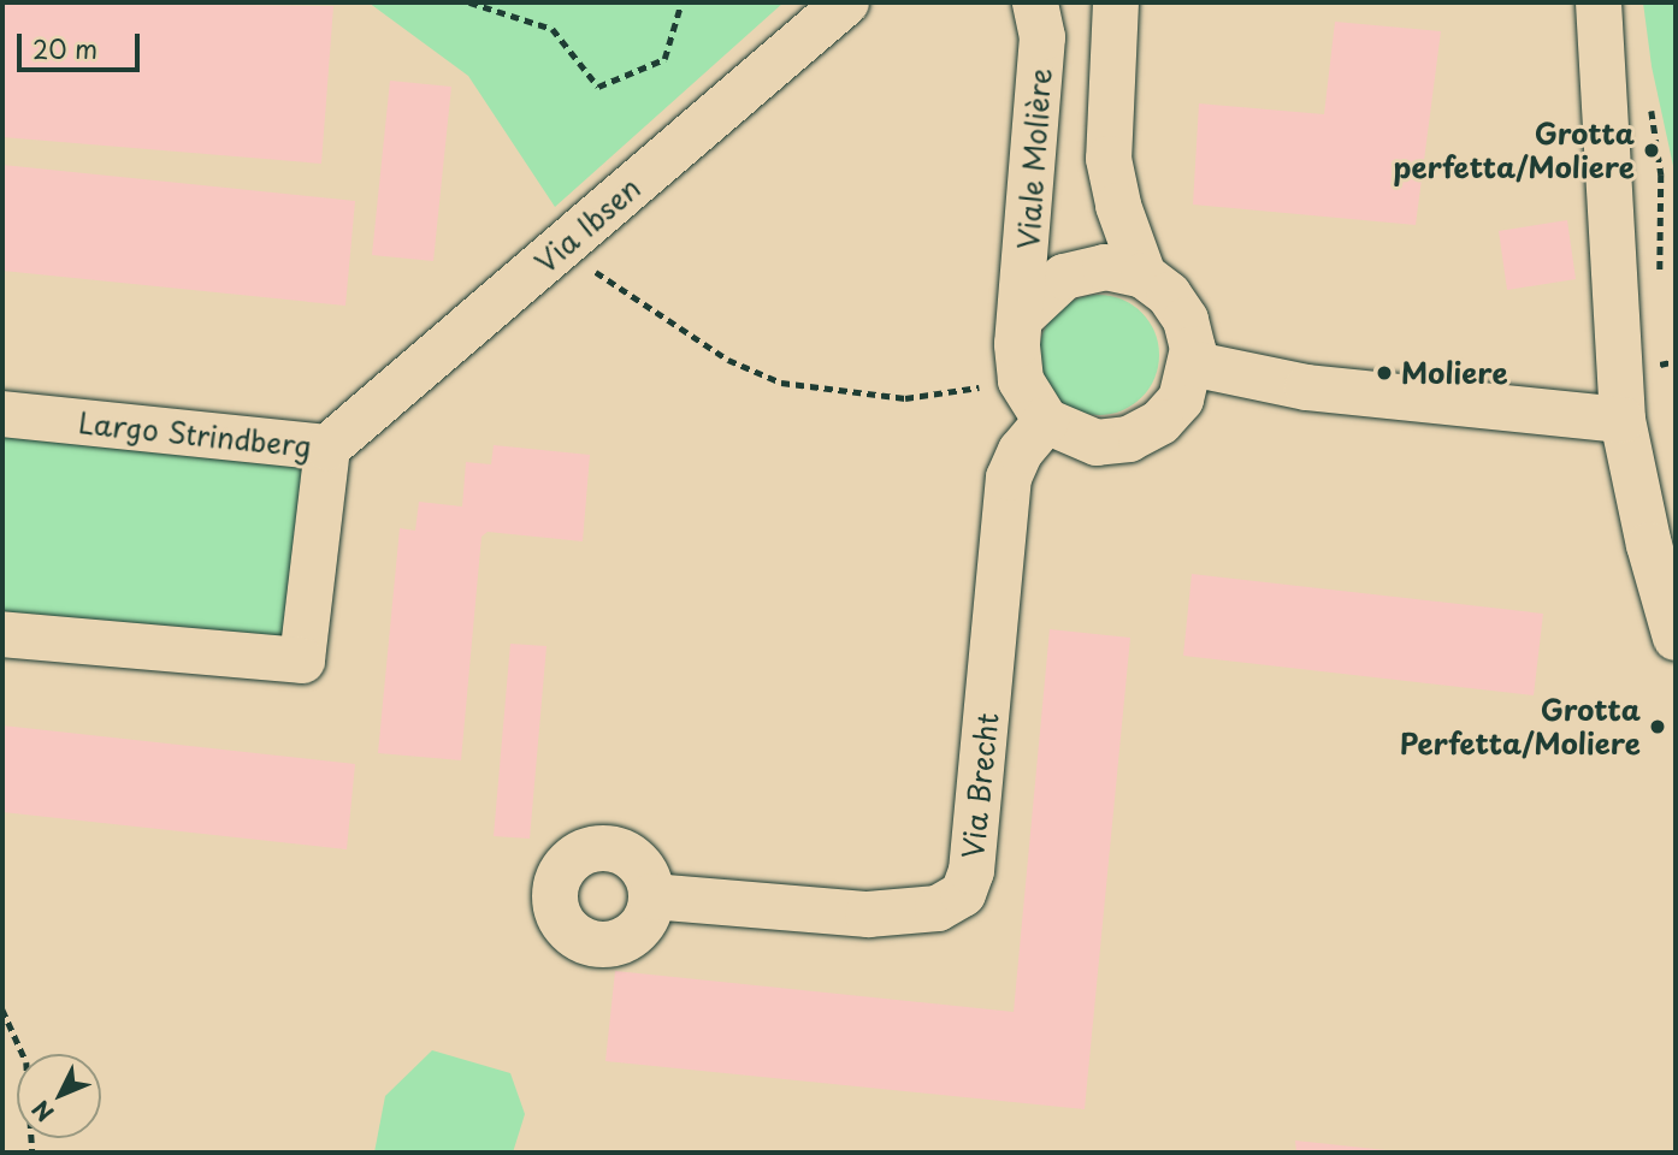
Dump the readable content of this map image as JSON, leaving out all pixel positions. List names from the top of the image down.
{
  "streets": {
    "street": [
      "Viale Molière",
      "Via Ibsen",
      "Largo Strindberg",
      "Via Brecht"
    ]
  },
  "crossings": [
    ["Viale Molière", "Via Brecht"],
    ["Via Ibsen", "Largo Strindberg"]
  ],
  "places": ["Grotta perfetta/Moliere", "Moliere", "Grotta Perfetta/Moliere"],
  "scale_bar": "20 m",
  "north": "bottom left"
}
